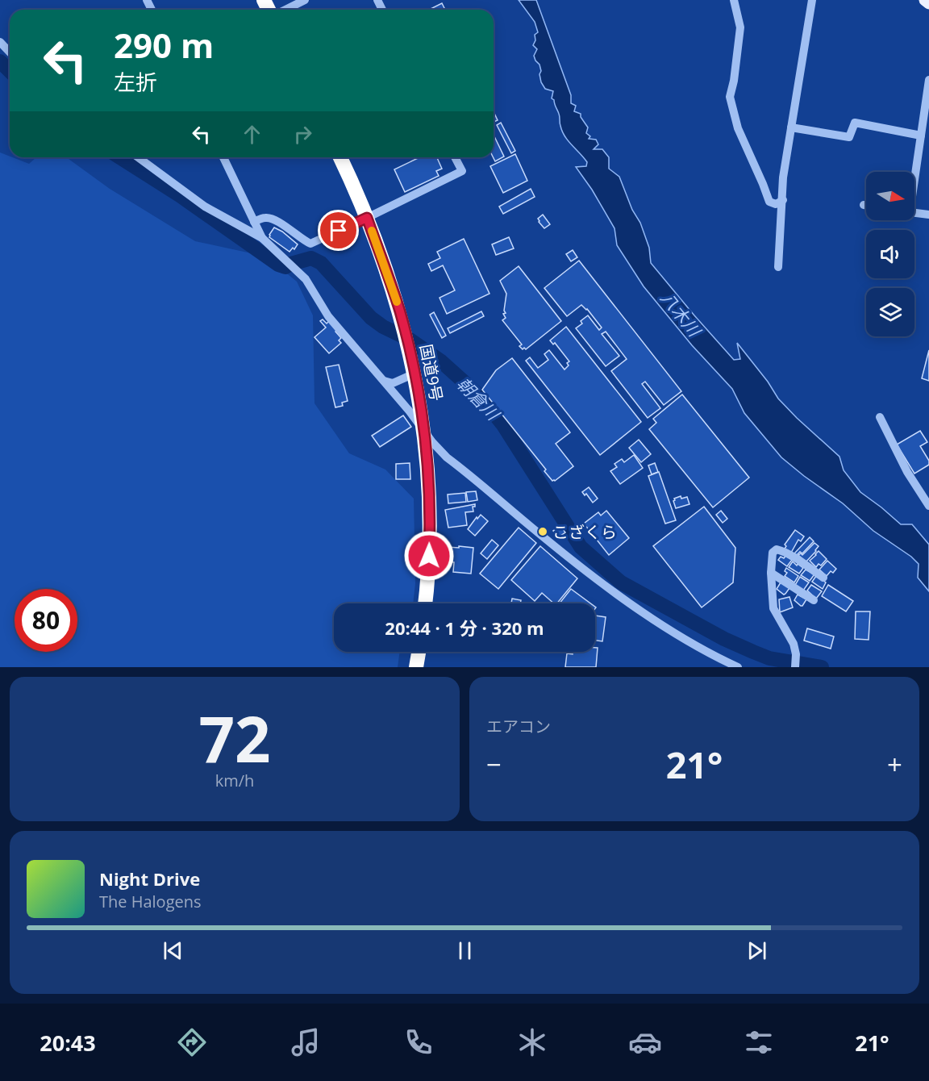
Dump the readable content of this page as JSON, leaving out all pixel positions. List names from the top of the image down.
{
  "streets": {
    "highway": ["国道9号"]
  },
  "water": ["八木川", "朝倉川"],
  "places": ["こざくら"],
  "north": "right",
  "page": {
    "turn": ["290 m", "左折"],
    "limit": "80",
    "trip": "20:44 · 1 分 · 320 m",
    "tile": [
      ["72", "km/h"],
      "エアコン"
    ],
    "heat": ["−", "21°", "+"],
    "song": ["Night Drive", "The Halogens"],
    "tabs": ["20:43", "21°"]
  }
}
